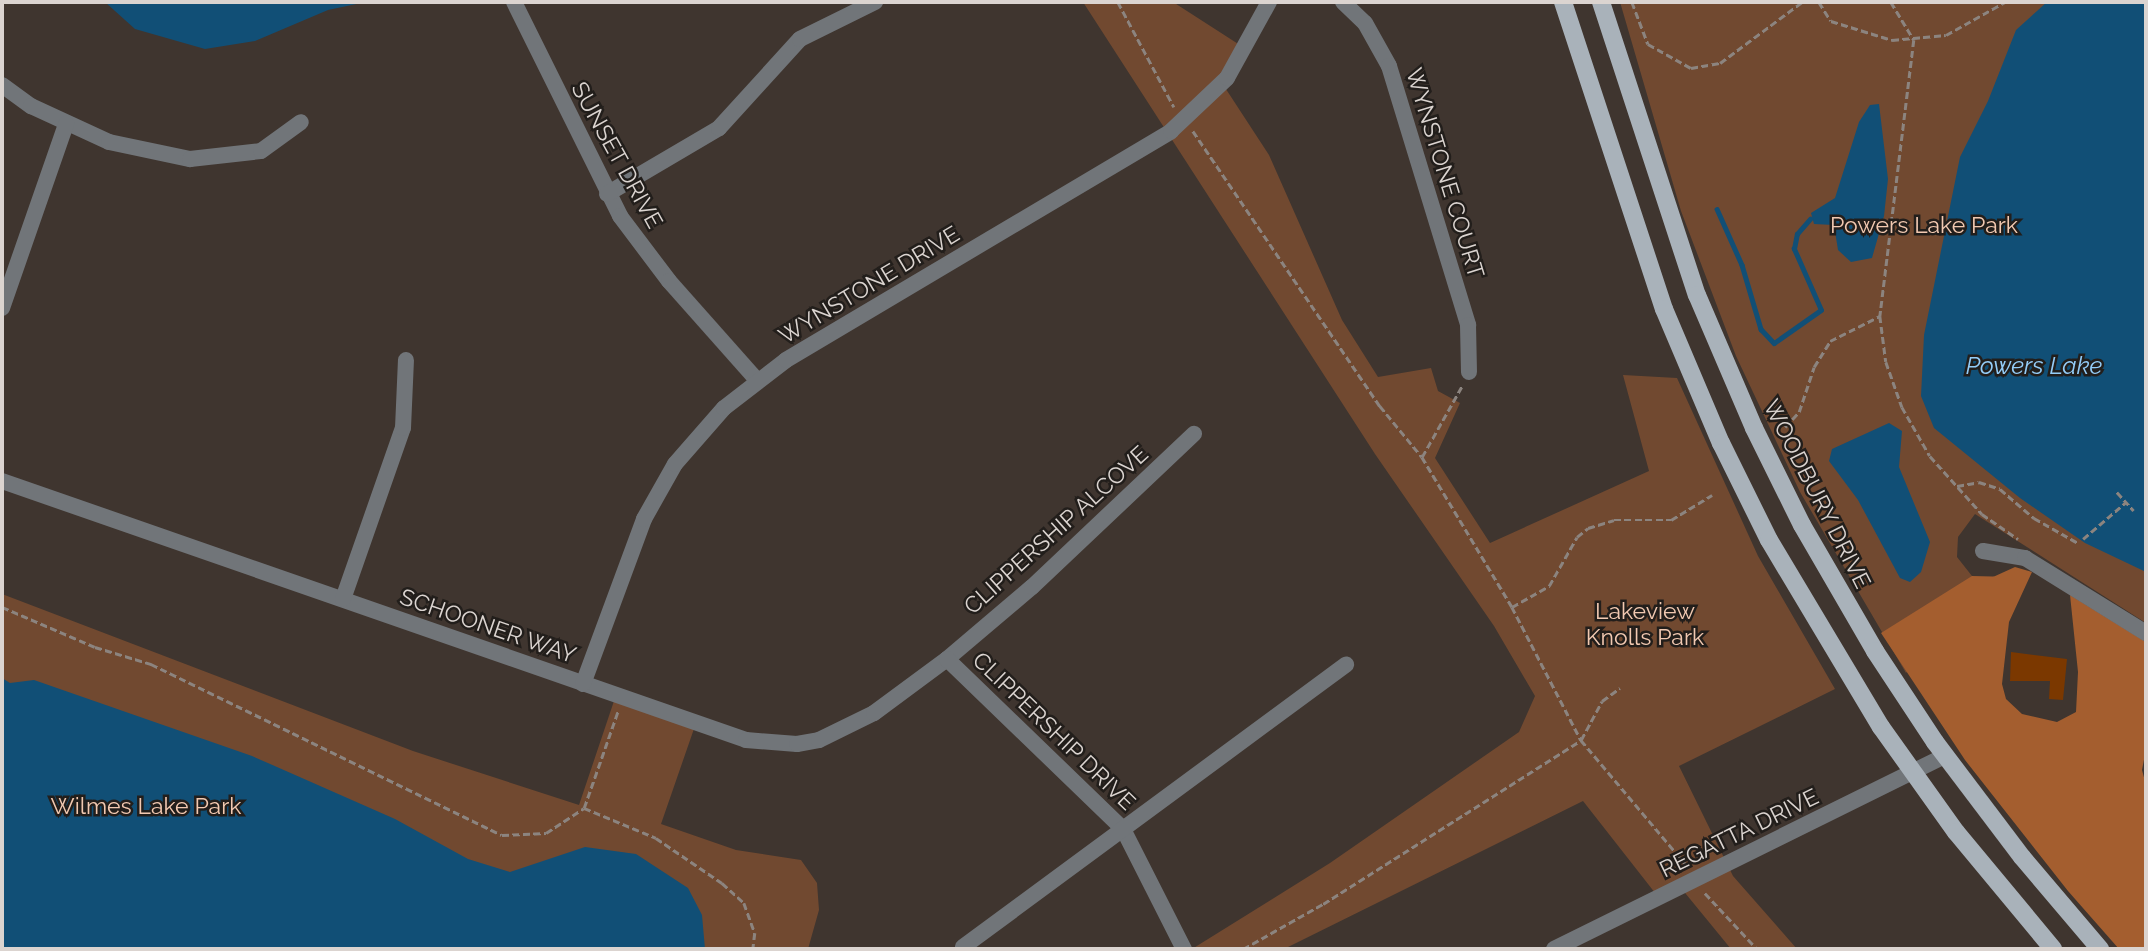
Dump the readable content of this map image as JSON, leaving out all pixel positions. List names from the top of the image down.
{
  "streets": {
    "main road": ["WOODBURY DRIVE"],
    "street": [
      "SUNSET DRIVE",
      "WYNSTONE COURT",
      "WYNSTONE DRIVE",
      "CLIPPERSHIP ALCOVE",
      "SCHOONER WAY",
      "CLIPPERSHIP DRIVE",
      "REGATTA DRIVE"
    ]
  },
  "crossings": [
    ["SUNSET DRIVE", "WYNSTONE DRIVE"],
    ["WYNSTONE DRIVE", "SCHOONER WAY"],
    ["WOODBURY DRIVE", "REGATTA DRIVE"],
    ["CLIPPERSHIP ALCOVE", "SCHOONER WAY"],
    ["CLIPPERSHIP ALCOVE", "CLIPPERSHIP DRIVE"],
    ["SCHOONER WAY", "CLIPPERSHIP DRIVE"]
  ],
  "water": ["Powers Lake"],
  "parks": ["Powers Lake Park", "Lakeview Knolls Park", "Wilmes Lake Park"]
}
